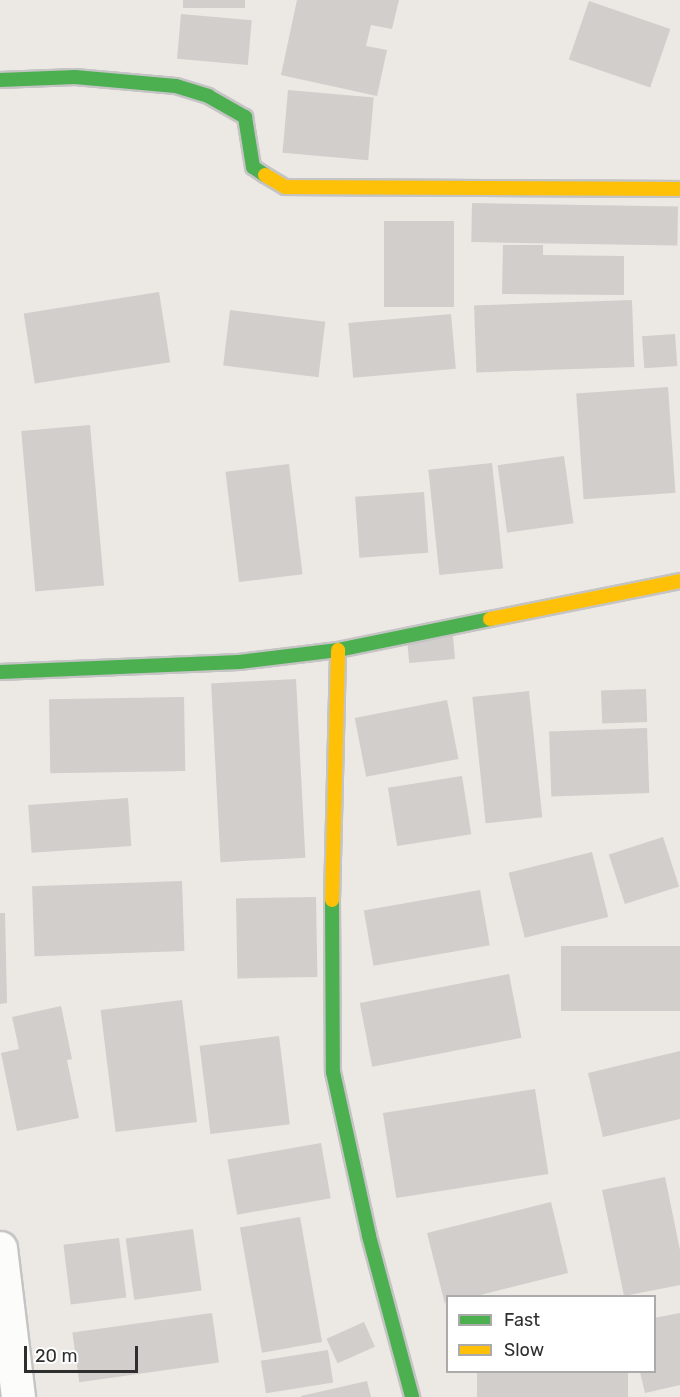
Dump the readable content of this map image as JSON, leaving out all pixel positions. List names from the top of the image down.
{
  "legend": ["Fast", "Slow"],
  "scale_bar": "20 m"
}
